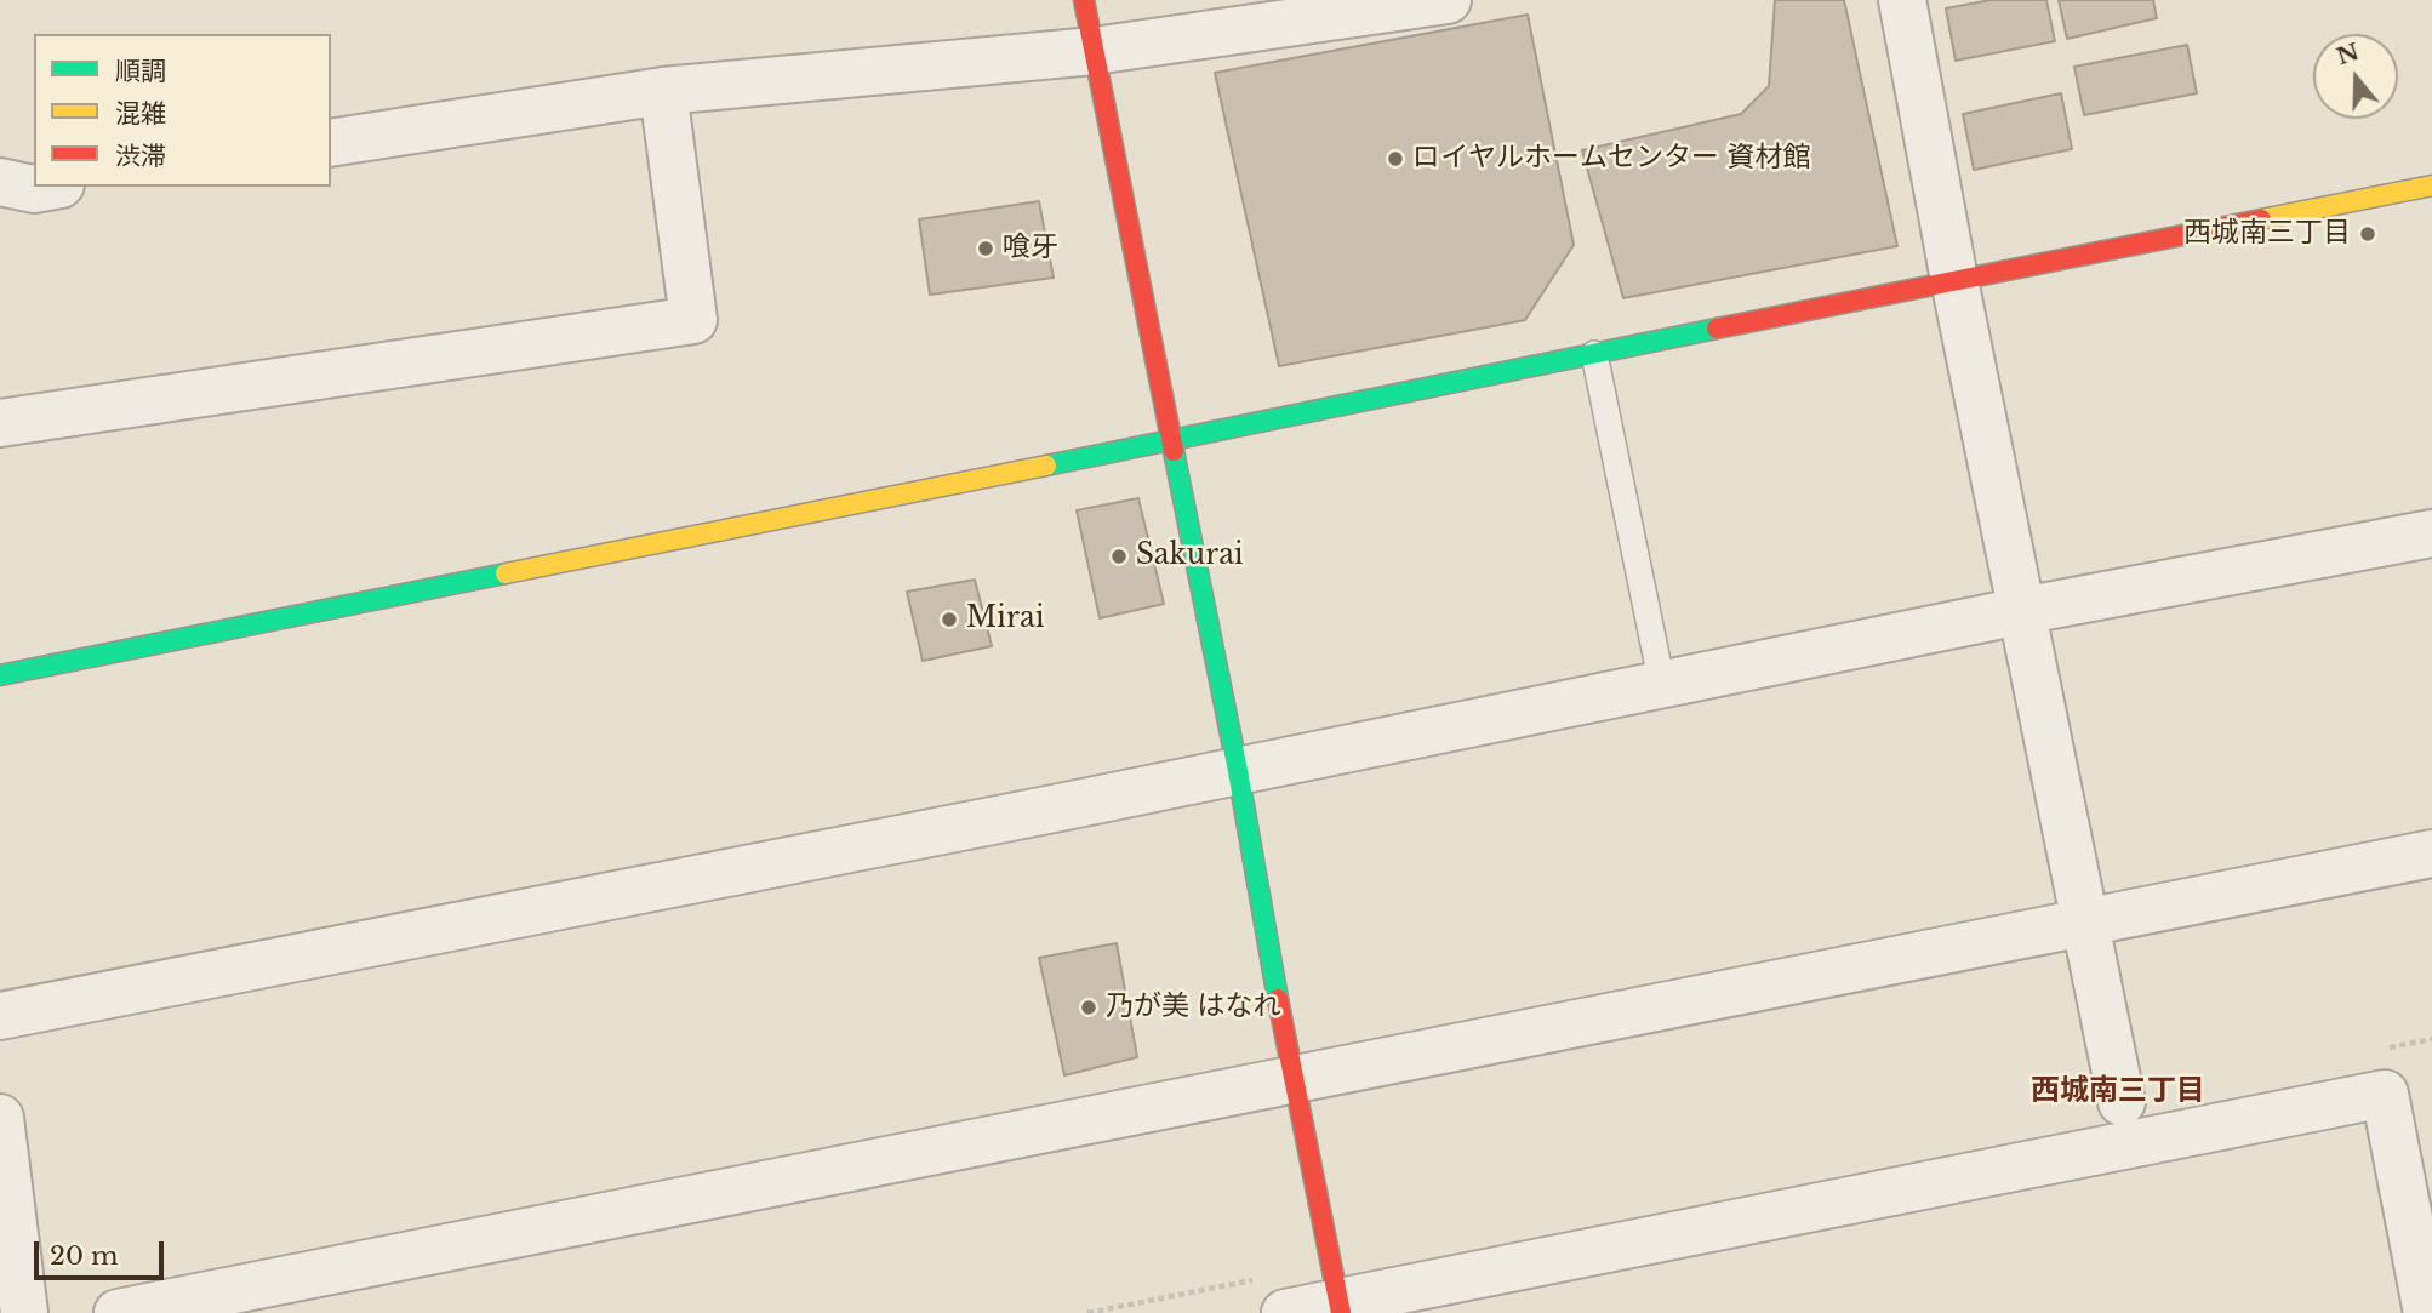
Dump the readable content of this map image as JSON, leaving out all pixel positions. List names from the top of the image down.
{
  "districts": ["西城南三丁目"],
  "places": [
    "ロイヤルホームセンター 資材館",
    "西城南三丁目",
    "喰牙",
    "Sakurai",
    "Mirai",
    "乃が美 はなれ"
  ],
  "legend": ["順調", "混雑", "渋滞"],
  "scale_bar": "20 m",
  "north": "top"
}
